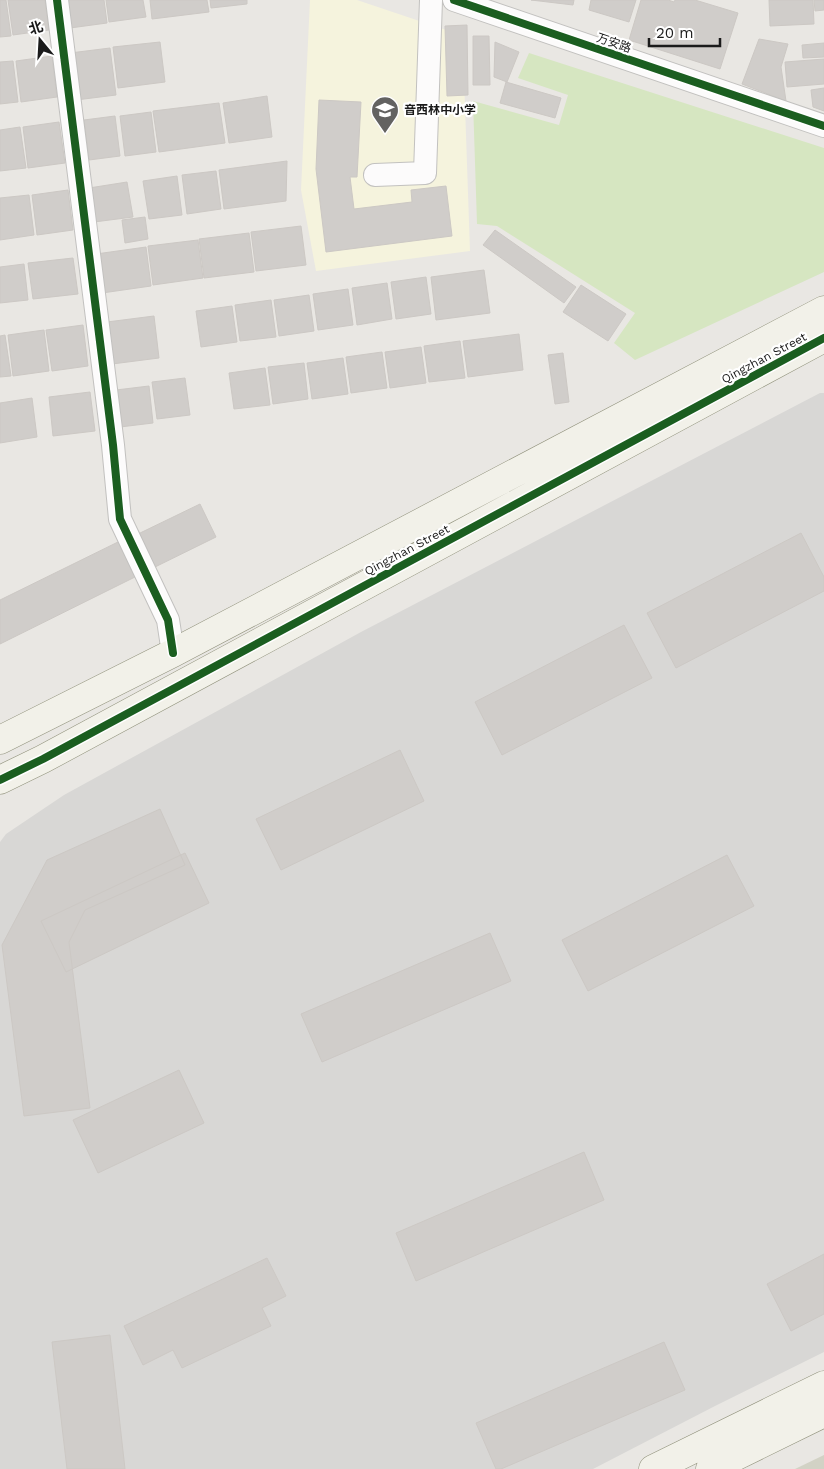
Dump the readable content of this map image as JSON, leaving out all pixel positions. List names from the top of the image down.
{
  "streets": {
    "street": ["万安路", "Qingzhan Street"]
  },
  "places": {
    "school or university": ["音西林中小学"]
  },
  "scale_bar": "20 m",
  "north": "top"
}
